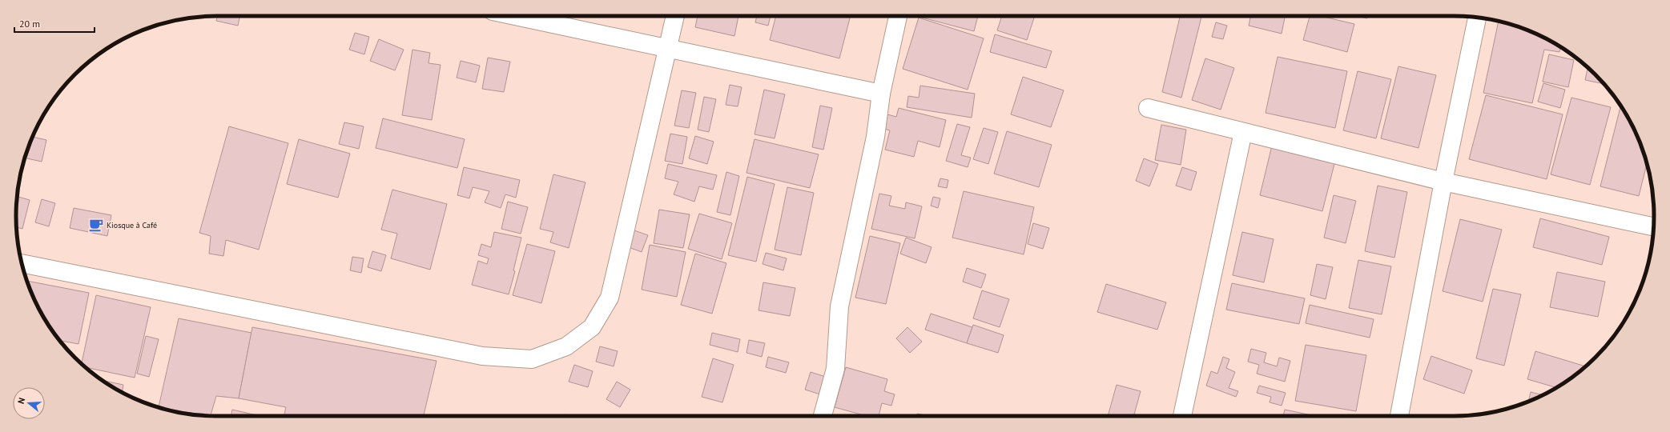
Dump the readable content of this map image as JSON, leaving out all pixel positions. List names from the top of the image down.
{
  "places": {
    "cafe": ["Kiosque à Café"]
  },
  "scale_bar": "20 m",
  "north": "left"
}
